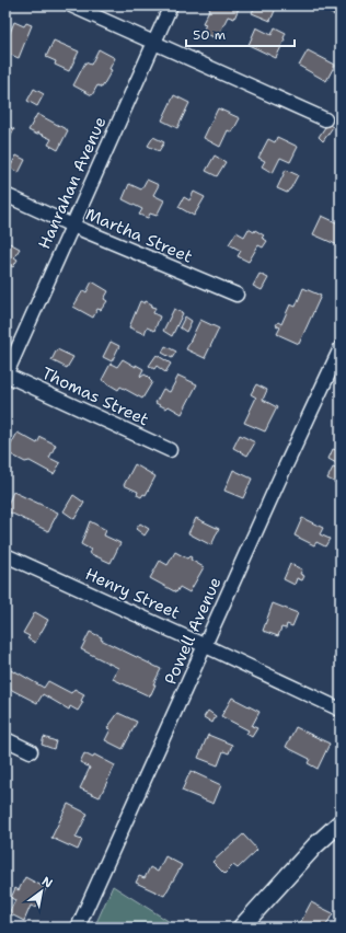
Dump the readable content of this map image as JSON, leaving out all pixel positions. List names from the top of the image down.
{
  "streets": {
    "street": [
      "Hanrahan Avenue",
      "Martha Street",
      "Thomas Street",
      "Henry Street",
      "Powell Avenue"
    ]
  },
  "crossings": [
    ["Hanrahan Avenue", "Martha Street"],
    ["Hanrahan Avenue", "Thomas Street"],
    ["Henry Street", "Powell Avenue"]
  ],
  "scale_bar": "50 m",
  "north": "top right"
}
